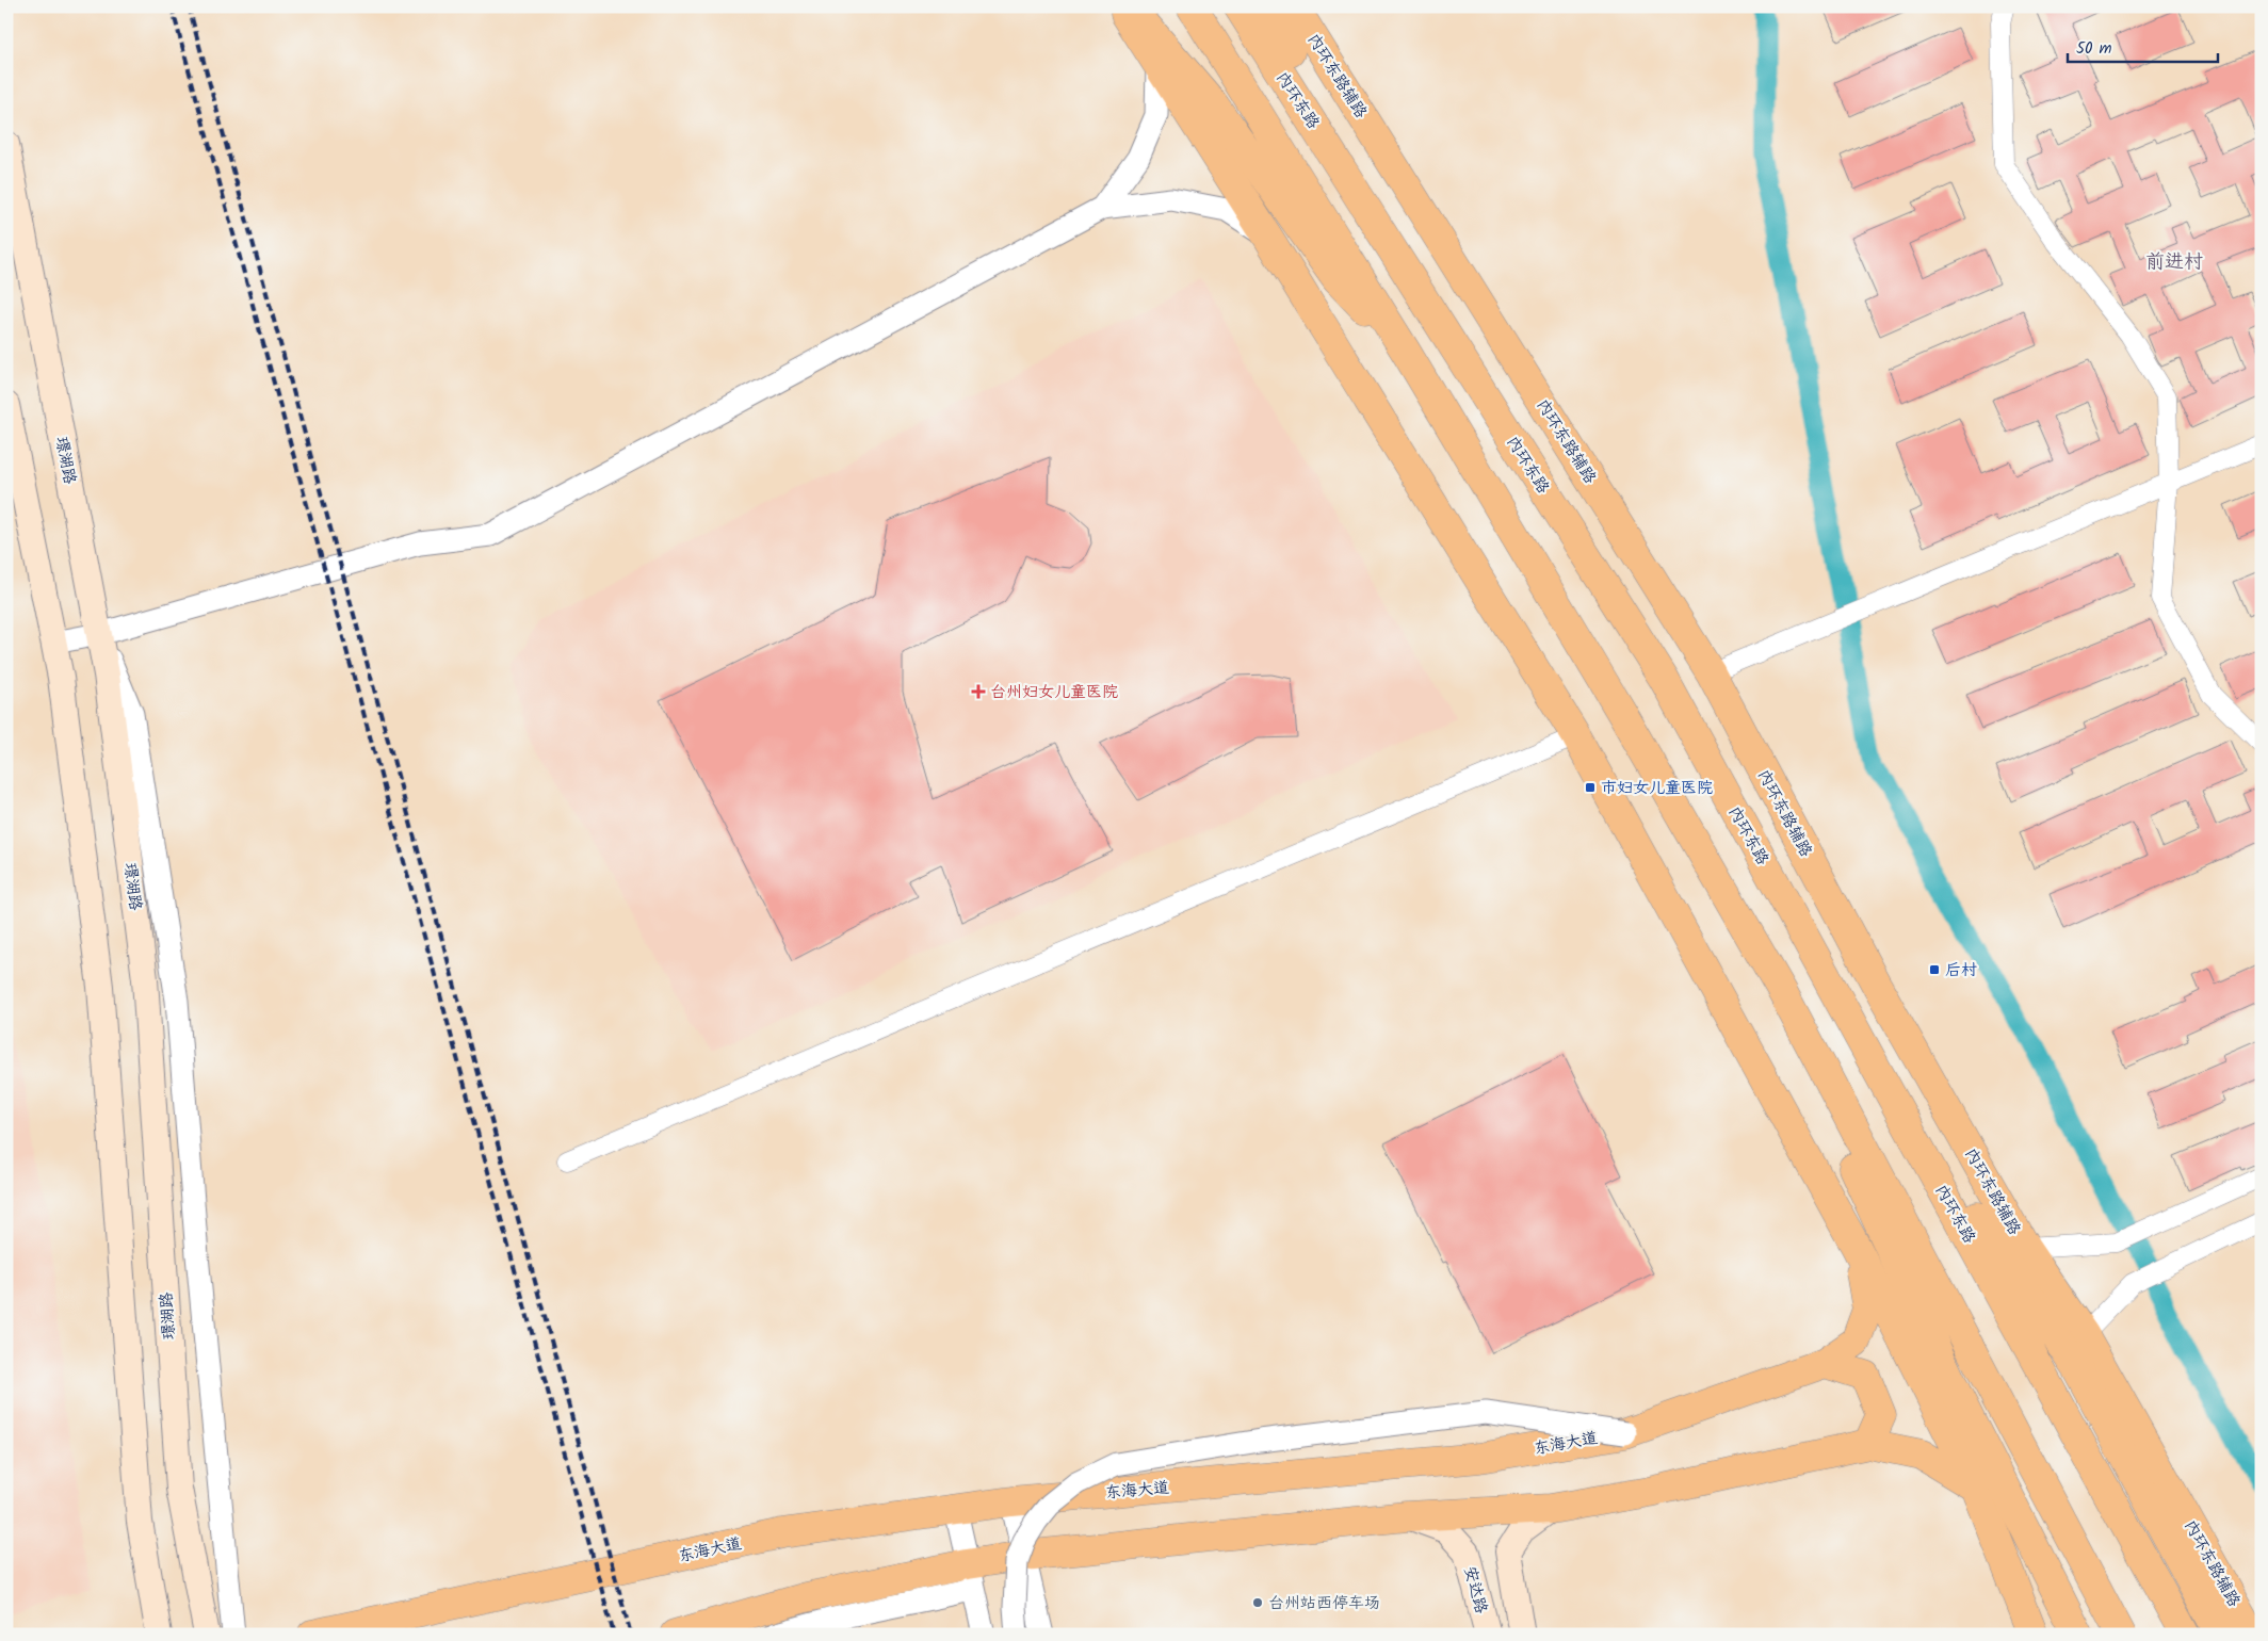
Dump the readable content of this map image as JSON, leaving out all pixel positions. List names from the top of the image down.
{
  "streets": {
    "main road": [
      "内环东路辅路",
      "内环东路",
      "璟湖路",
      "东海大道",
      "安达路"
    ]
  },
  "districts": ["前进村"],
  "places": {
    "health": ["台州妇女儿童医院"],
    "transit": ["市妇女儿童医院", "后村"],
    "other": ["台州站西停车场"]
  },
  "scale_bar": "50 m"
}
